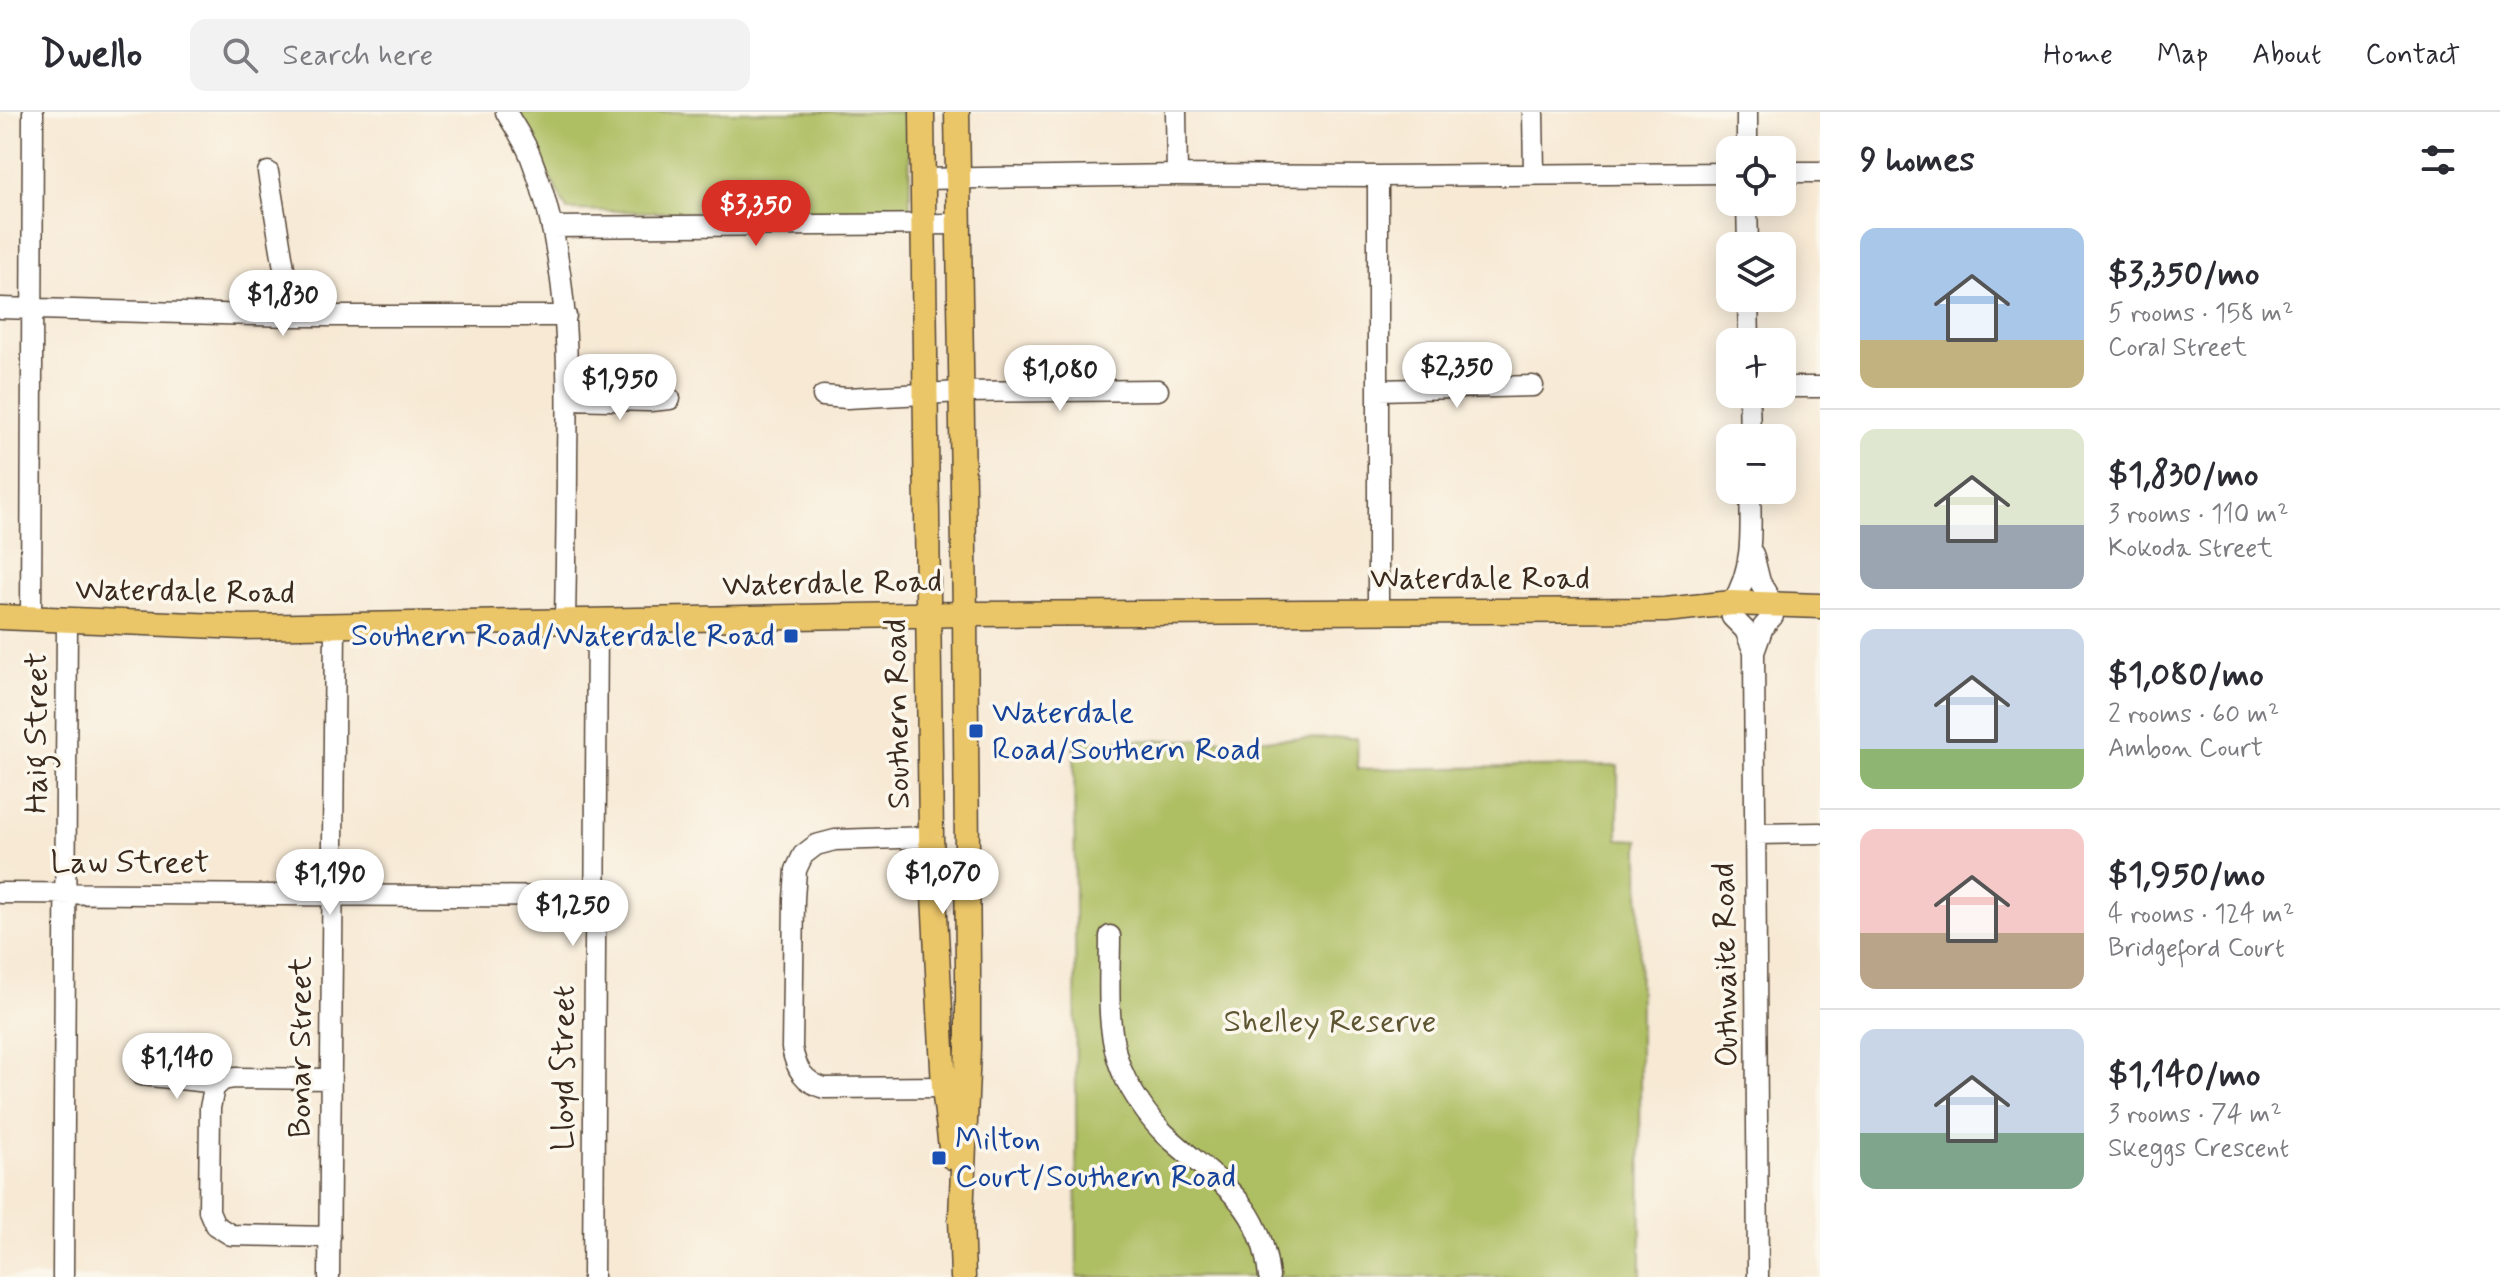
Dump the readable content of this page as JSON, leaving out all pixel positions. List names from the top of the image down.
{
  "streets": {
    "main road": ["Waterdale Road", "Southern Road"],
    "street": [
      "Haig Street",
      "Law Street",
      "Outhwaite Road",
      "Bonar Street",
      "Lloyd Street"
    ]
  },
  "crossings": [
    ["Waterdale Road", "Southern Road"],
    ["Waterdale Road", "Haig Street"],
    ["Waterdale Road", "Outhwaite Road"],
    ["Waterdale Road", "Bonar Street"],
    ["Waterdale Road", "Lloyd Street"],
    ["Haig Street", "Law Street"],
    ["Law Street", "Bonar Street"],
    ["Law Street", "Lloyd Street"]
  ],
  "parks": ["Shelley Reserve"],
  "places": {
    "transit": ["Southern Road/Waterdale Road", "Waterdale Road/Southern Road", "Milton Court/Southern Road"]
  },
  "page": {
    "header": "Dwello",
    "search": "Search here",
    "nav": [
      "Home",
      "Map",
      "About",
      "Contact"
    ],
    "heading": "9 homes",
    "map_buttons": ["+", "−"],
    "price": [
      "$3,350",
      "$1,830",
      "$2,350",
      "$1,080",
      "$1,950",
      "$1,070",
      "$1,190",
      "$1,250",
      "$1,140"
    ],
    "list": [
      {
        "name": "$3,350/mo",
        "note": "5 rooms · 158 m² · Coral Street"
      },
      {
        "name": "$1,830/mo",
        "note": "3 rooms · 110 m² · Kokoda Street"
      },
      {
        "name": "$1,080/mo",
        "note": "2 rooms · 60 m² · Ambon Court"
      },
      {
        "name": "$1,950/mo",
        "note": "4 rooms · 124 m² · Bridgeford Court"
      },
      {
        "name": "$1,140/mo",
        "note": "3 rooms · 74 m² · Skeggs Crescent"
      }
    ]
  }
}
